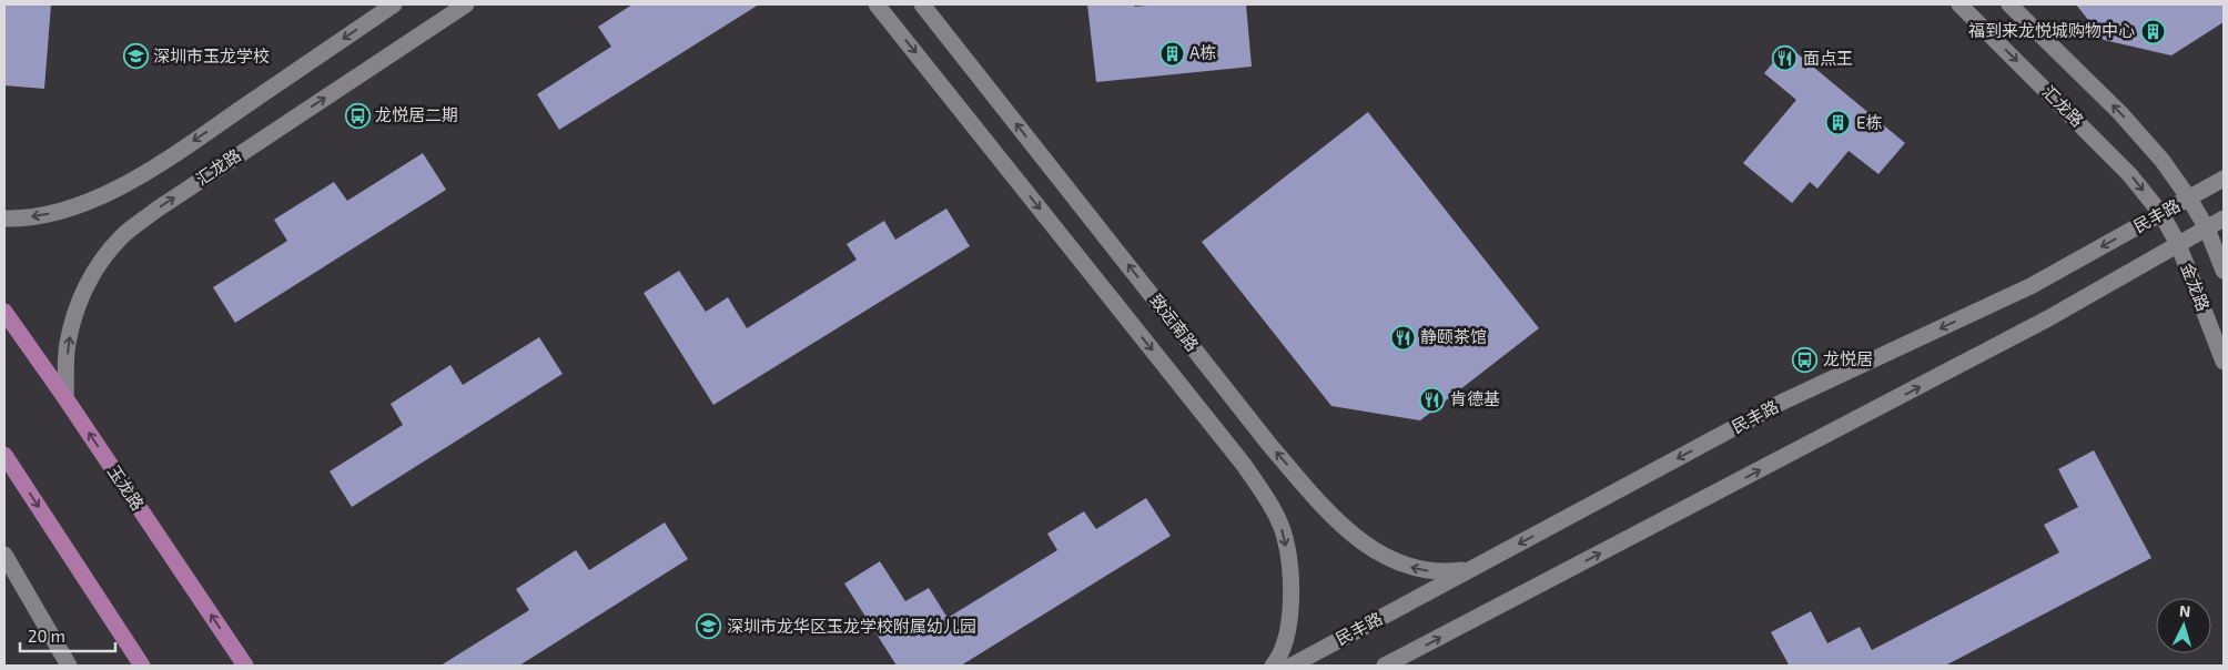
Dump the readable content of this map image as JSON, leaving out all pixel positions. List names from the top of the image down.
{
  "streets": {
    "main road": ["玉龙路"],
    "street": [
      "汇龙路",
      "民丰路",
      "金龙路",
      "致远南路"
    ]
  },
  "crossings": [
    ["汇龙路", "民丰路"],
    ["汇龙路", "金龙路"],
    ["汇龙路", "玉龙路"],
    ["民丰路", "金龙路"],
    ["民丰路", "致远南路"]
  ],
  "places": {
    "building": ["福到来龙悦城购物中心", "A栋", "E栋"],
    "school or university": ["深圳市玉龙学校", "深圳市龙华区玉龙学校附属幼儿园"],
    "restaurant": ["面点王", "静颐茶馆", "肯德基"],
    "bus stop": ["龙悦居二期", "龙悦居"]
  },
  "scale_bar": "20 m",
  "north": "top"
}
